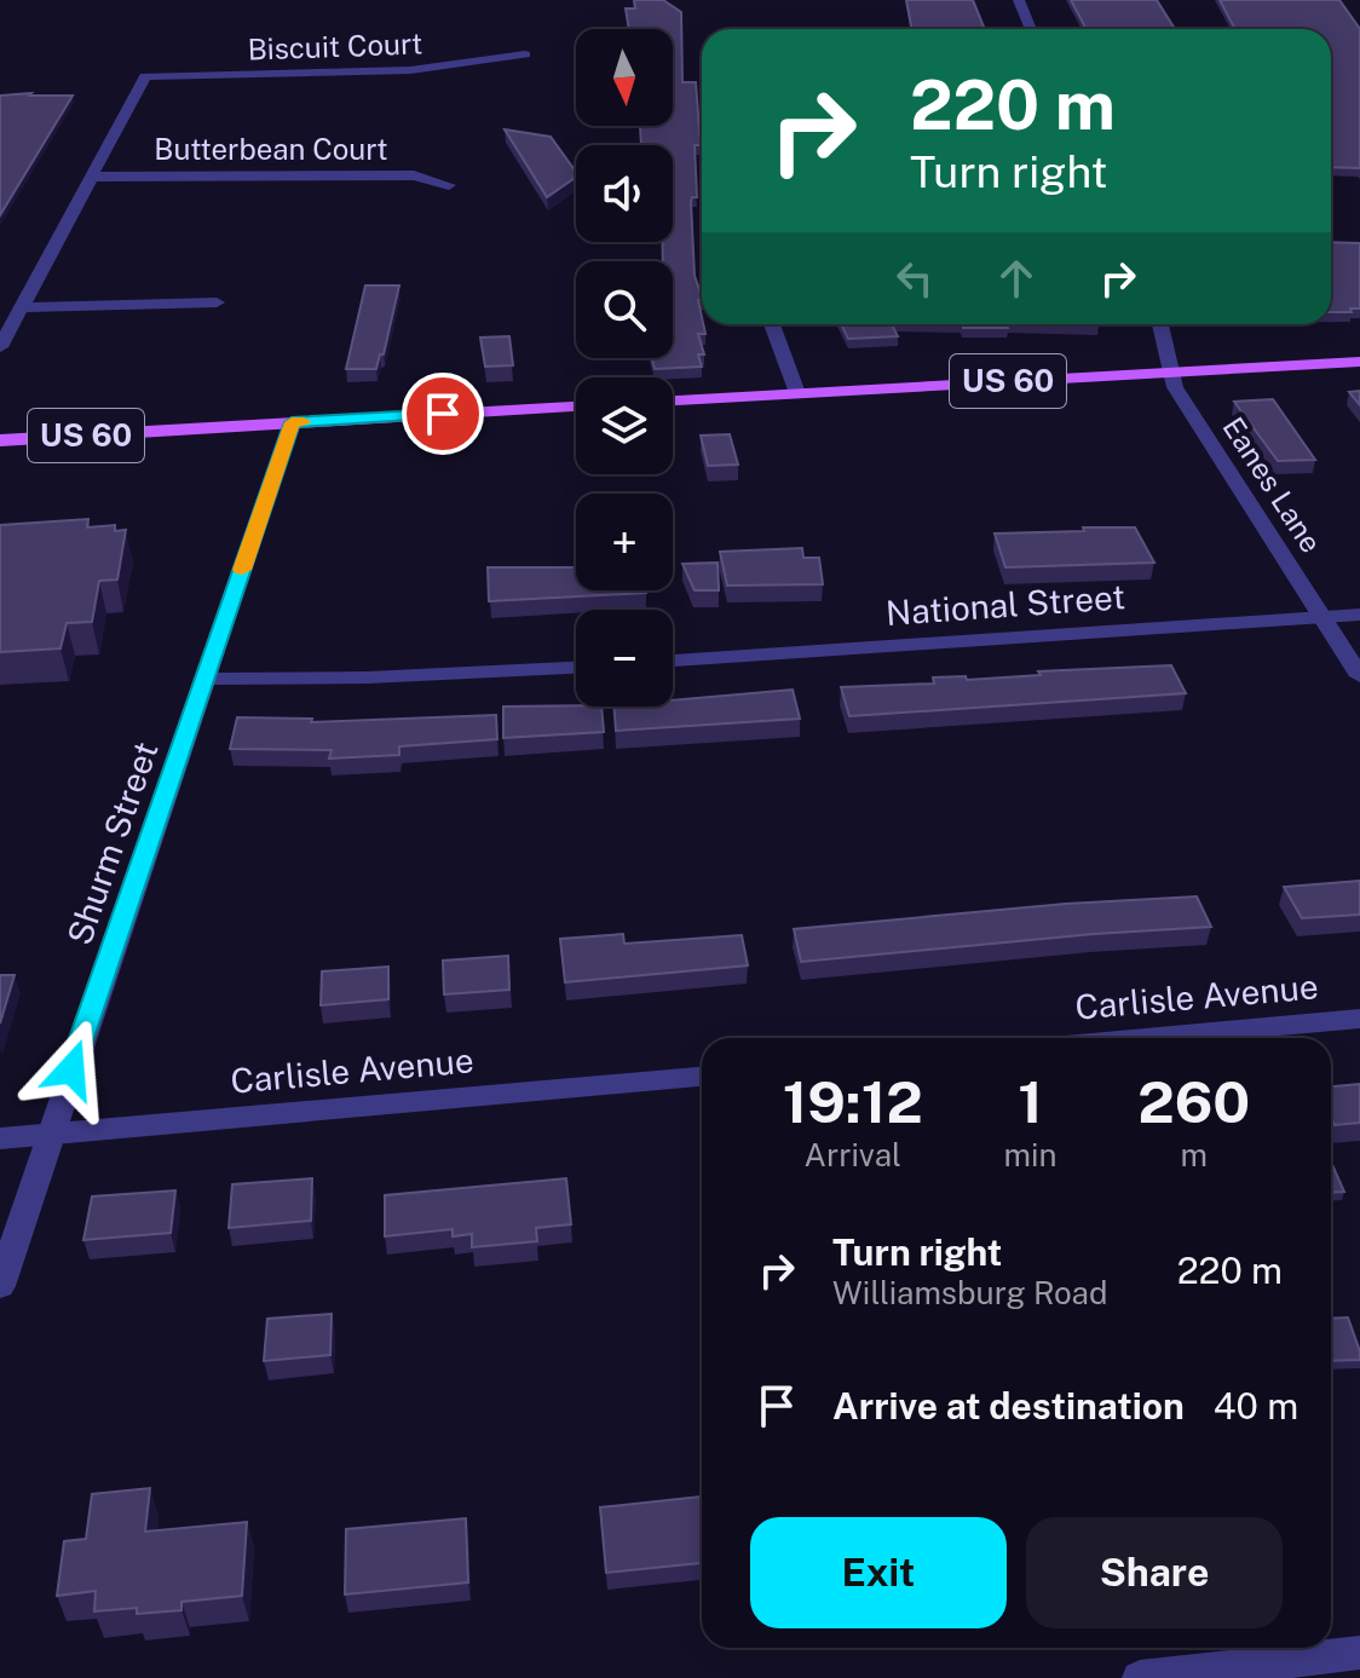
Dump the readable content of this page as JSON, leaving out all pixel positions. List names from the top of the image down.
{
  "streets": {
    "main road": ["US 60"],
    "street": [
      "Biscuit Court",
      "Butterbean Court",
      "Eanes Lane",
      "National Street",
      "Shurm Street",
      "Carlisle Avenue"
    ]
  },
  "crossings": [
    ["Biscuit Court", "Butterbean Court"],
    ["US 60", "Eanes Lane"],
    ["US 60", "Shurm Street"],
    ["Eanes Lane", "National Street"],
    ["Shurm Street", "Carlisle Avenue"]
  ],
  "north": "bottom",
  "page": {
    "map_buttons": ["+", "−"],
    "turn": ["220 m", "Turn right"],
    "eta": [
      "19:12",
      "Arrival",
      "1",
      "min",
      "260",
      "m"
    ],
    "list": [
      {
        "name": "Turn right",
        "note": "Williamsburg Road",
        "value": "220 m"
      },
      {
        "name": "Arrive at destination",
        "value": "40 m"
      }
    ],
    "buttons": ["Exit", "Share"]
  }
}
